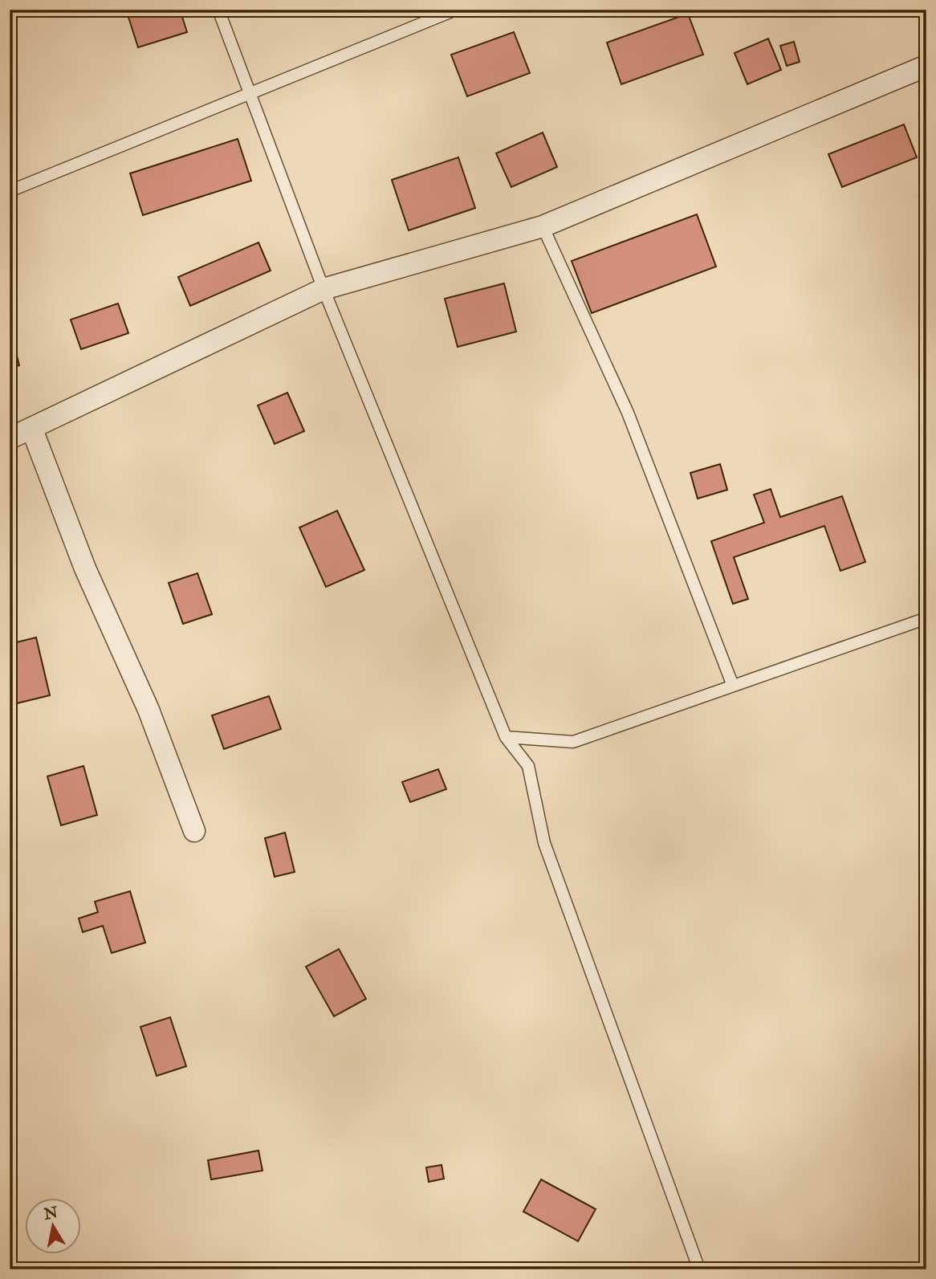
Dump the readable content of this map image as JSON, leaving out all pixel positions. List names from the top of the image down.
{
  "north": "top"
}
